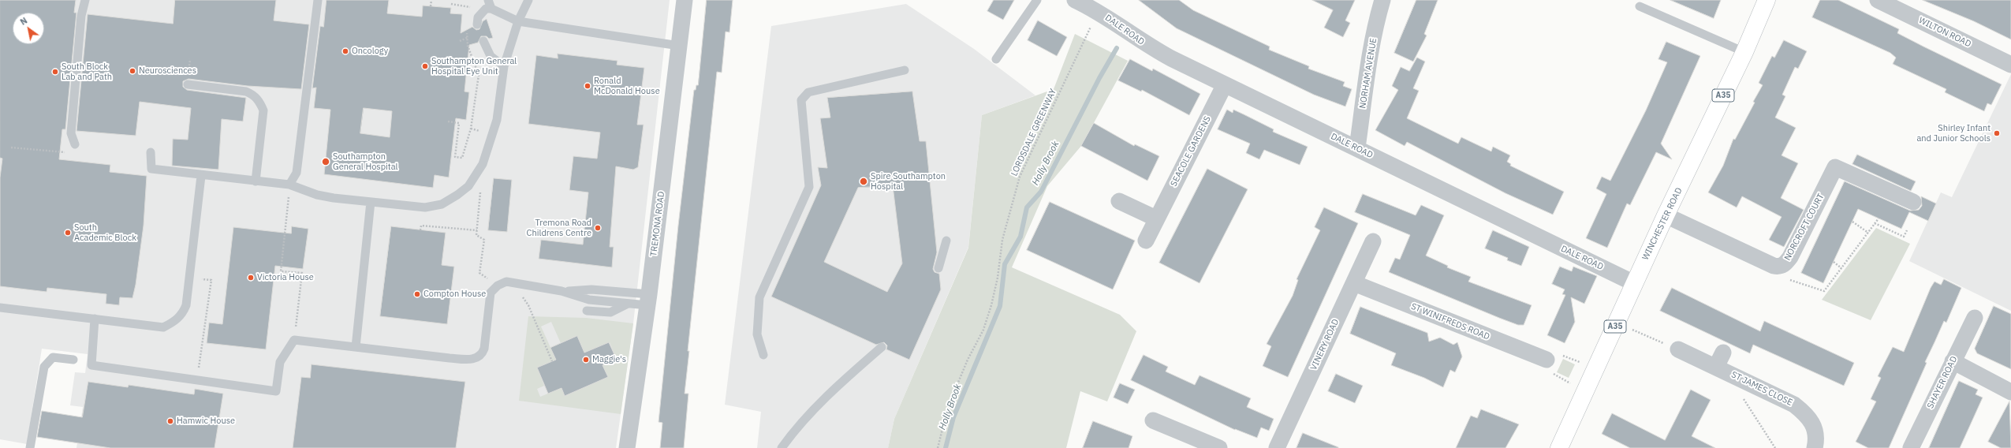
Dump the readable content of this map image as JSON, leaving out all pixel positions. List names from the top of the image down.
{
  "streets": {
    "main road": ["A35", "WINCHESTER ROAD"],
    "street": [
      "DALE ROAD",
      "WILTON ROAD",
      "NORHAM AVENUE",
      "SEACOLE GARDENS",
      "TREMONA ROAD",
      "NORCROFT COURT",
      "ST WINIFREDS ROAD",
      "VINERY ROAD",
      "SHAYER ROAD",
      "ST JAMES CLOSE"
    ],
    "path": ["LORDSDALE GREENWAY"]
  },
  "crossings": [
    ["DALE ROAD", "NORHAM AVENUE"],
    ["DALE ROAD", "LORDSDALE GREENWAY"],
    ["DALE ROAD", "SEACOLE GARDENS"],
    ["DALE ROAD", "WINCHESTER ROAD"],
    ["WINCHESTER ROAD", "NORCROFT COURT"],
    ["ST WINIFREDS ROAD", "VINERY ROAD"]
  ],
  "water": ["Holly Brook"],
  "places": [
    "Oncology",
    "Southampton General Hospital Eye Unit",
    "Neurosciences",
    "South Block Lab and Path",
    "Ronald McDonald House",
    "Shirley Infant and Junior Schools",
    "Southampton General Hospital",
    "Spire Southampton Hospital",
    "Tremona Road Childrens Centre",
    "South Academic Block",
    "Victoria House",
    "Compton House",
    "Maggie's",
    "Hamwic House"
  ],
  "north": "top left"
}
